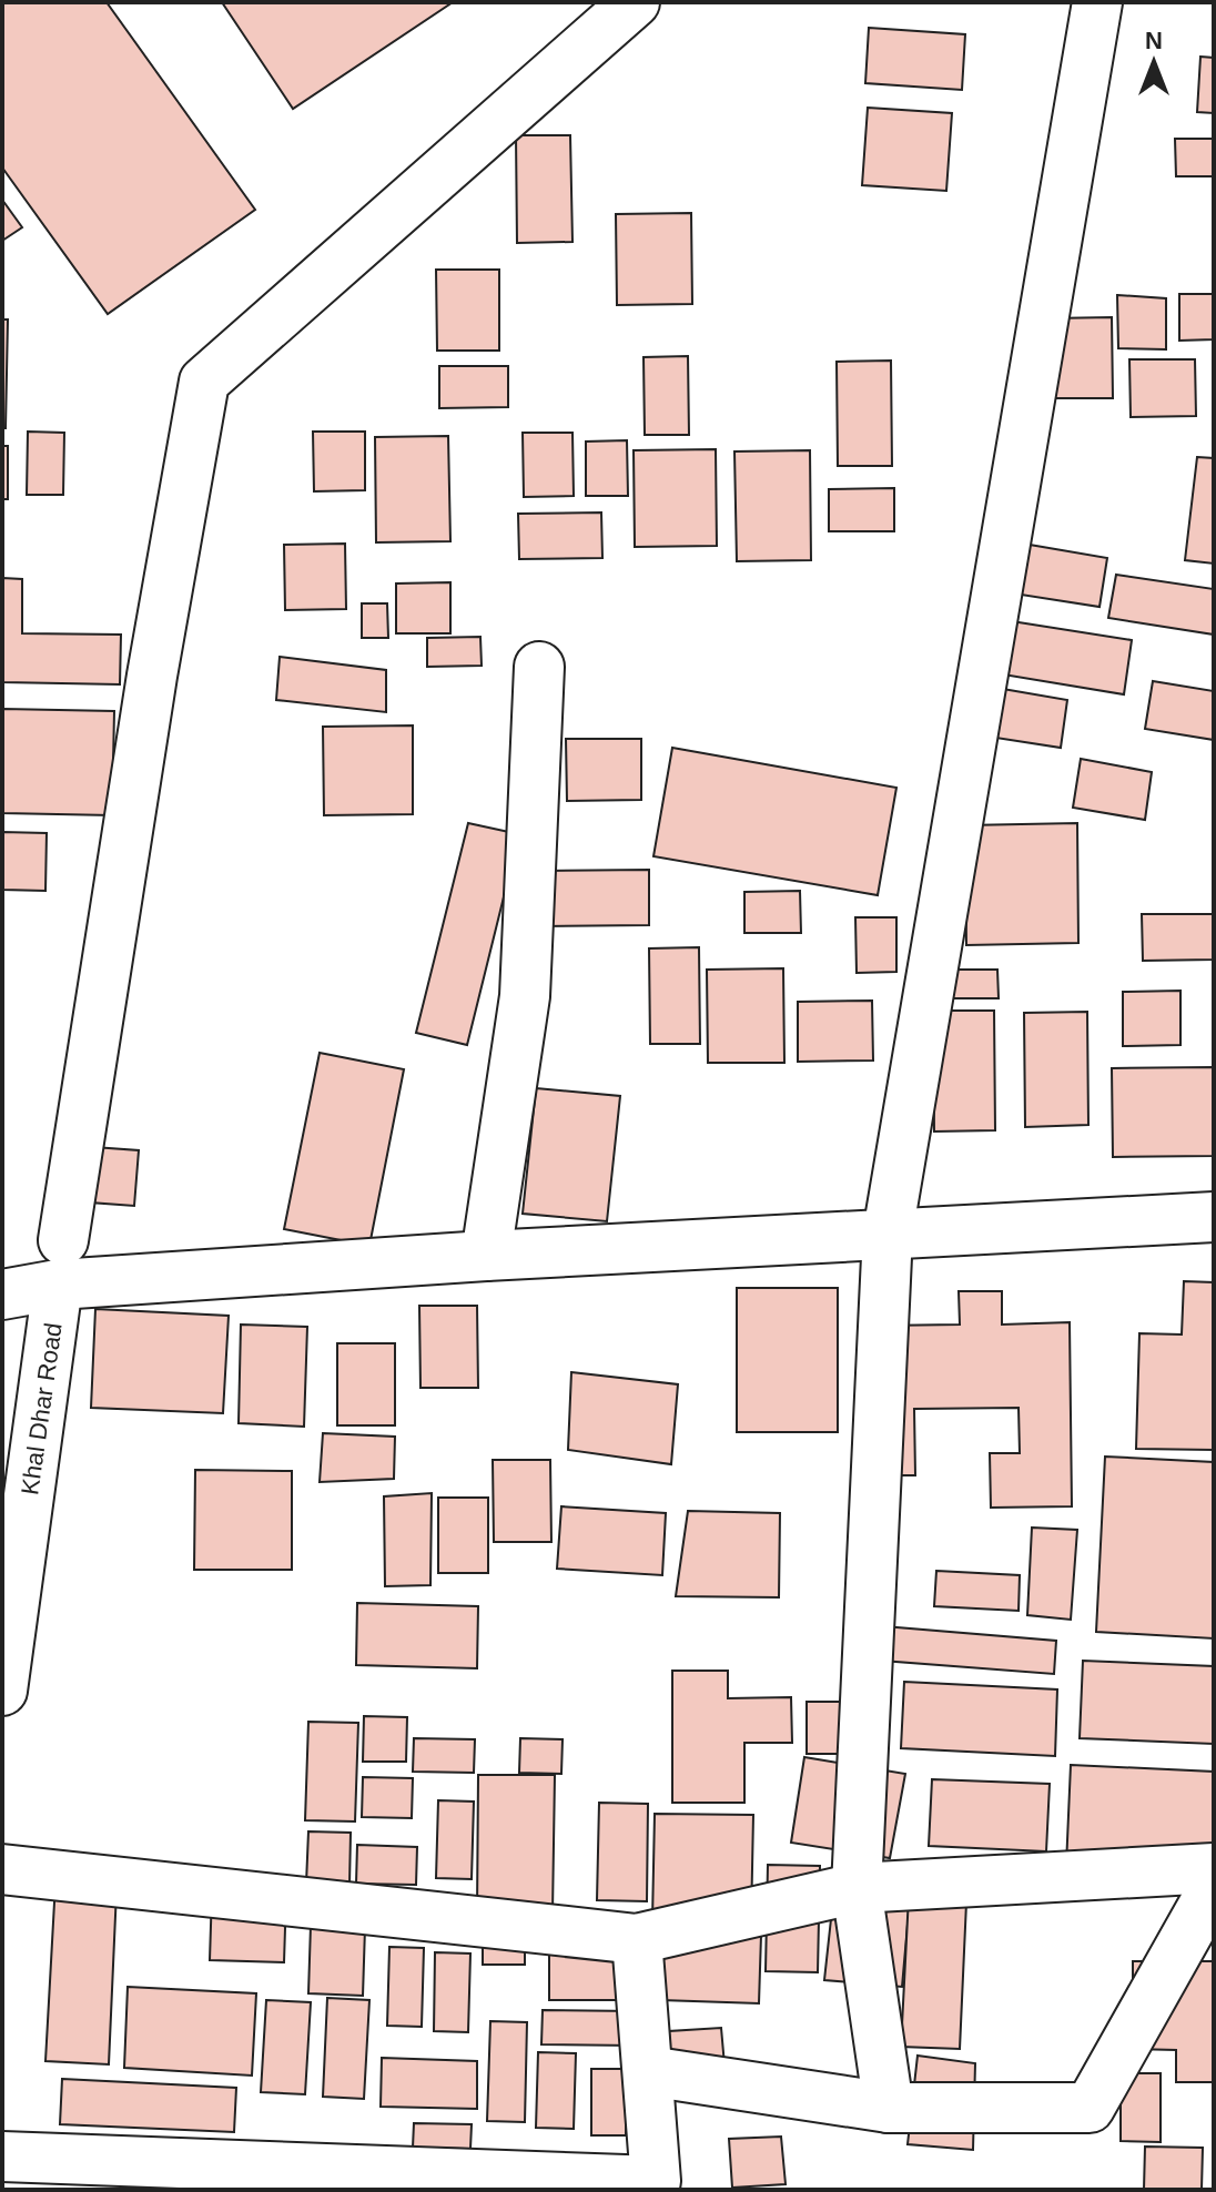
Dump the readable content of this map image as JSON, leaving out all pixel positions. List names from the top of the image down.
{
  "streets": {
    "street": ["Khal Dhar Road"]
  },
  "north": "top"
}
